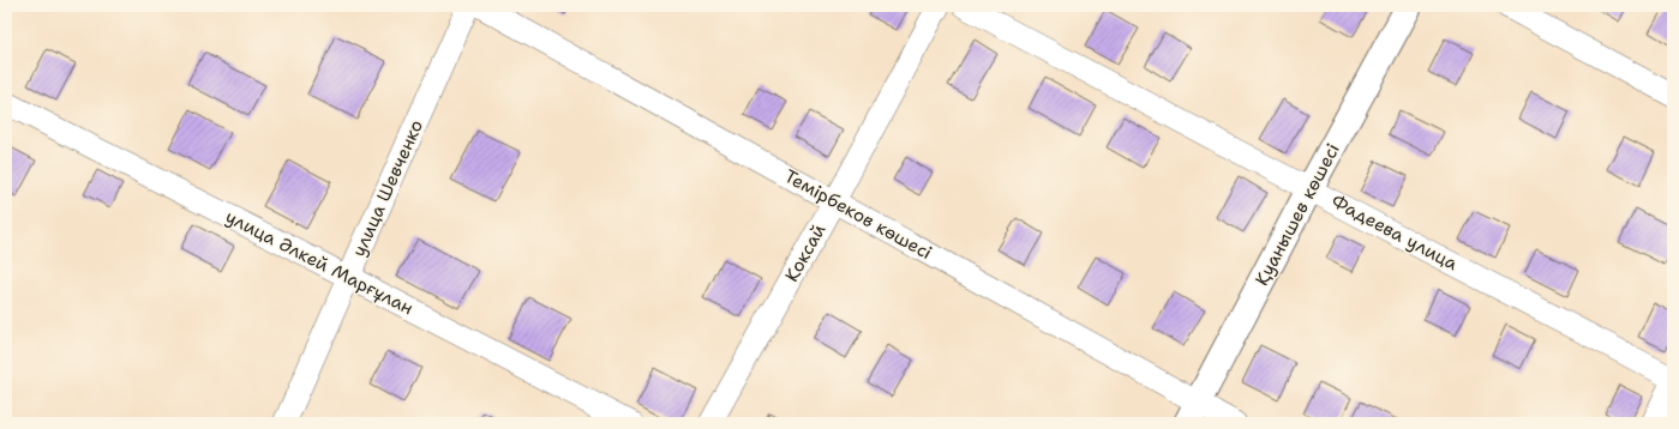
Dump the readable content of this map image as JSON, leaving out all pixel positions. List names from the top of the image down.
{
  "streets": {
    "street": [
      "улица Шевченко",
      "Темірбеков көшесі",
      "Қуанышев көшесі",
      "Фадеева улица",
      "Коксай",
      "улица Әлкей Марғұлан"
    ]
  },
  "crossings": [
    ["улица Шевченко", "улица Әлкей Марғұлан"],
    ["Темірбеков көшесі", "Қуанышев көшесі"],
    ["Темірбеков көшесі", "Коксай"],
    ["Қуанышев көшесі", "Фадеева улица"]
  ]
}
